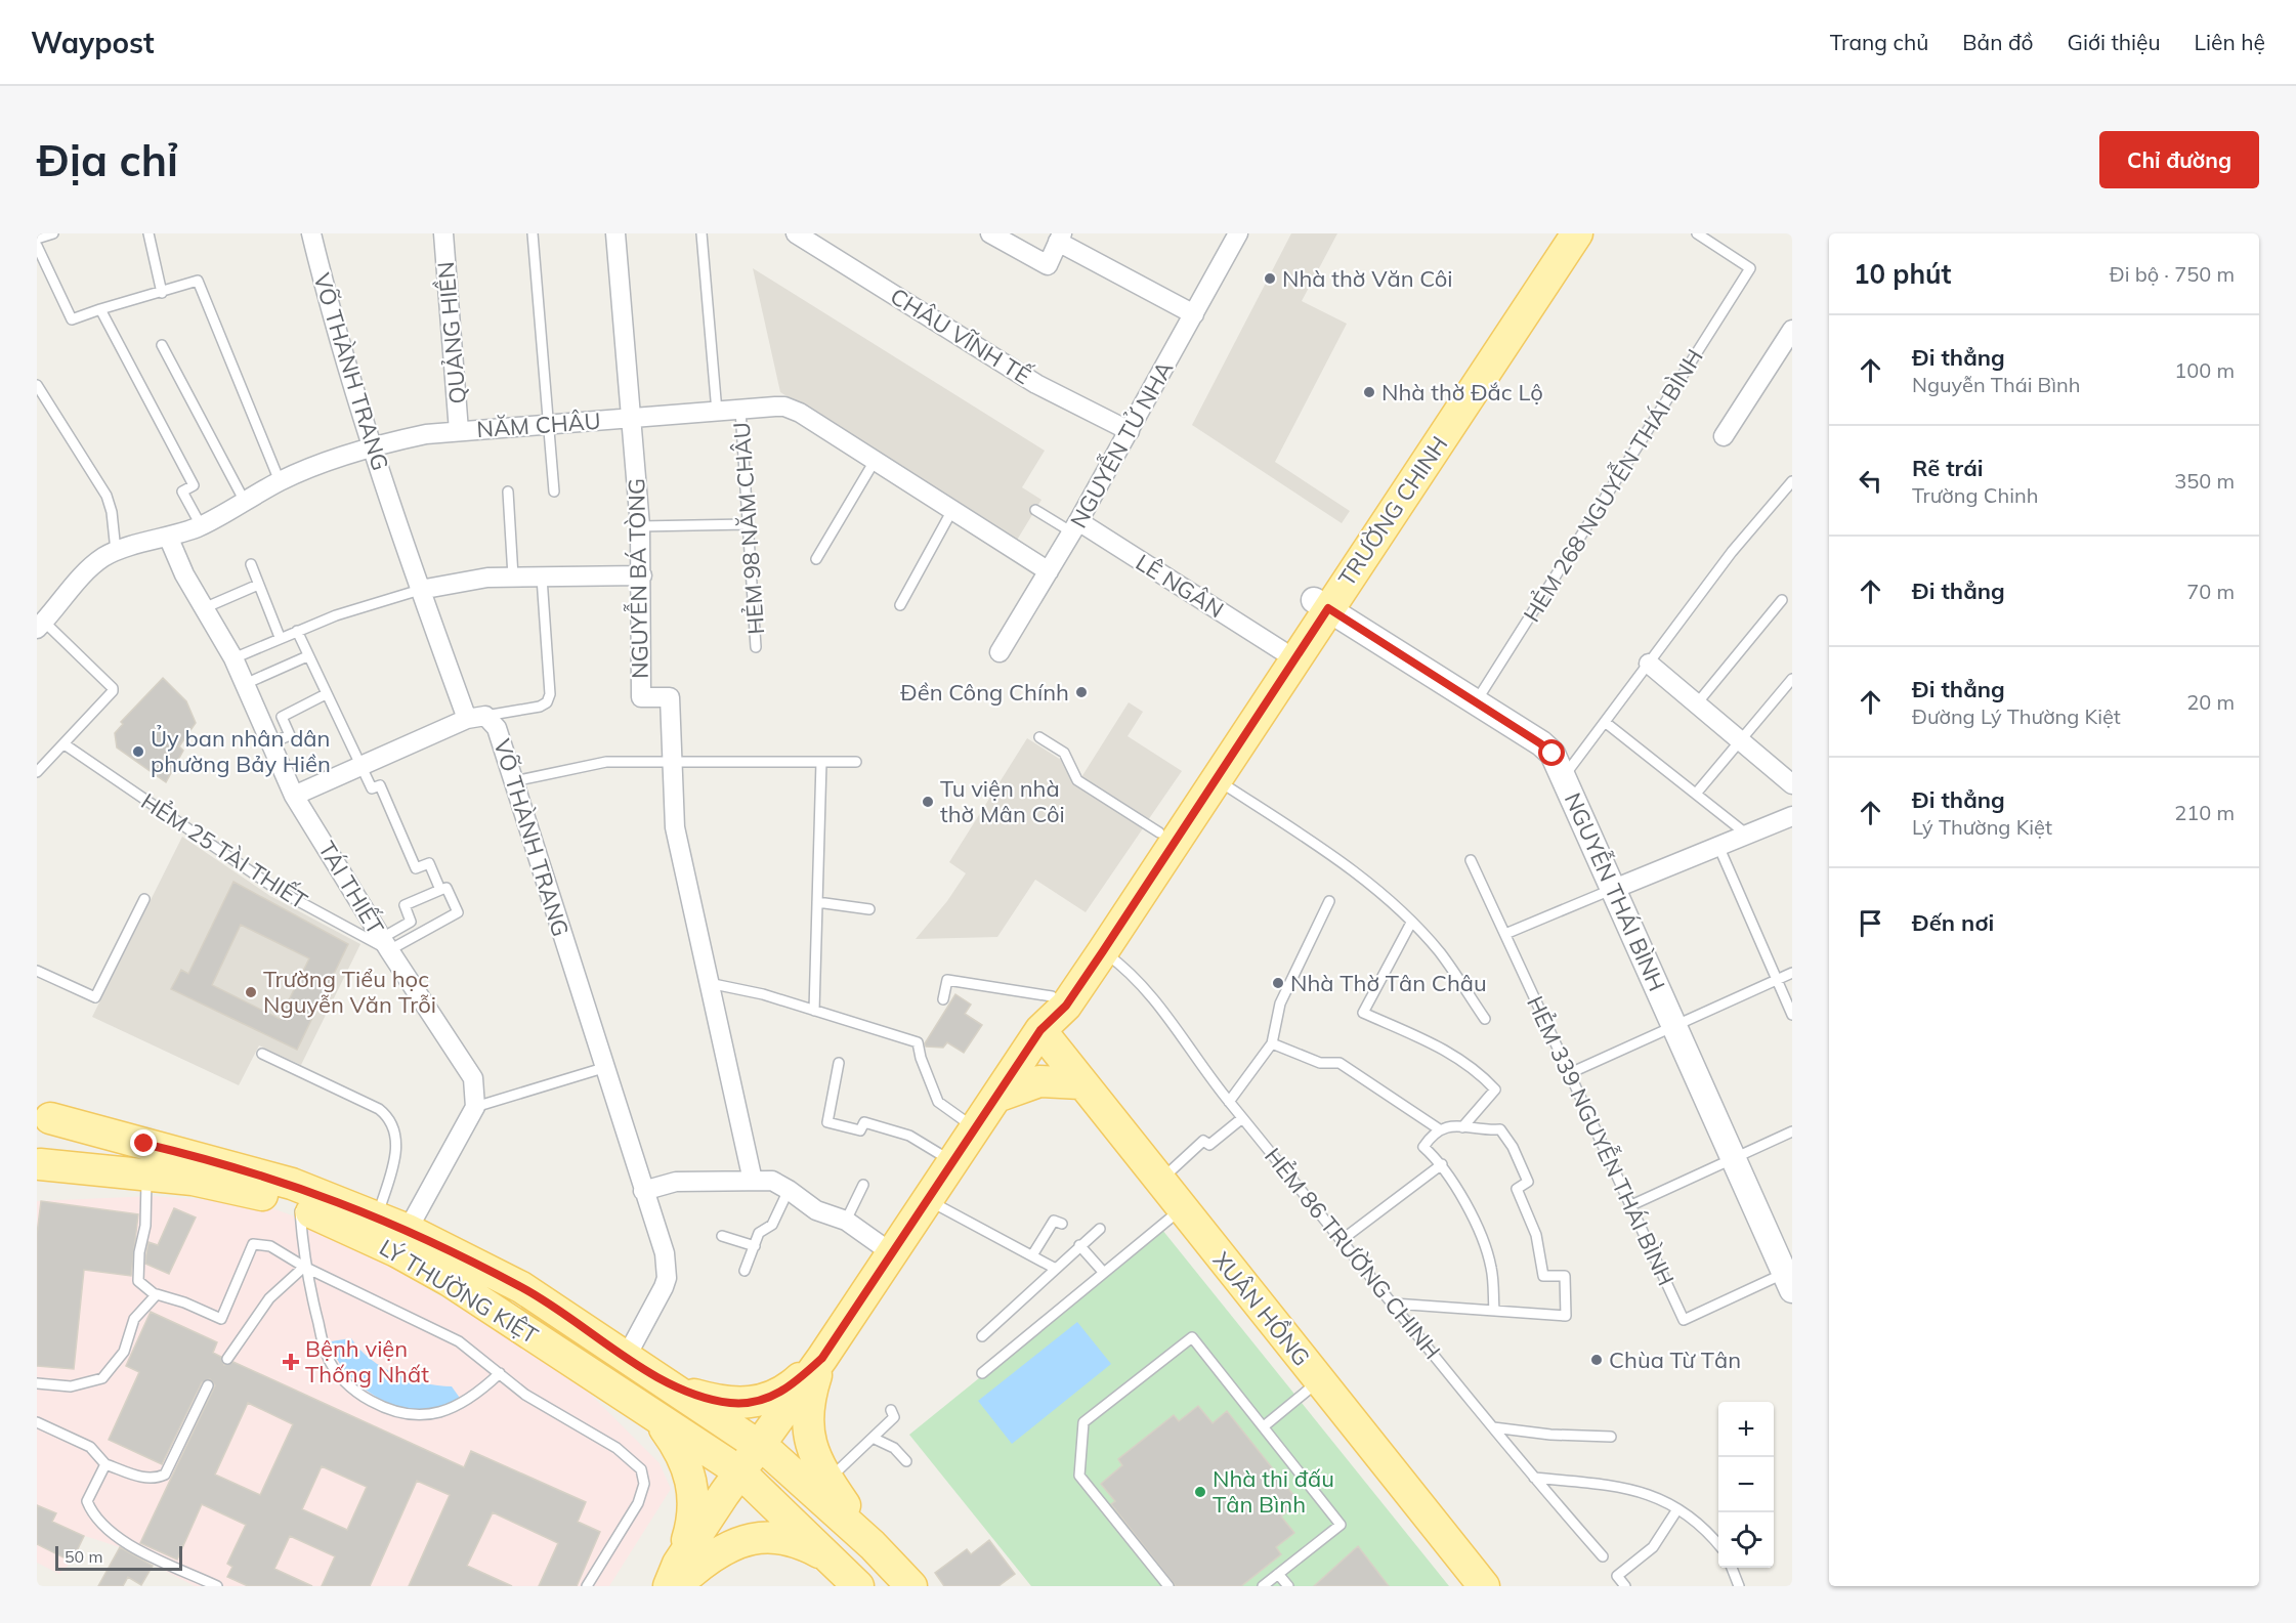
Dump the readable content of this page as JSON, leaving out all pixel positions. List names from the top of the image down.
{
  "streets": {
    "main road": ["TRƯỜNG CHINH", "LÝ THƯỜNG KIỆT", "XUÂN HỒNG"],
    "street": [
      "QUẢNG HIỀN",
      "CHÂU VĨNH TẾ",
      "VÕ THÀNH TRANG",
      "NĂM CHÂU",
      "NGUYỄN TỬ NHA",
      "NGUYỄN BÁ TÒNG",
      "LÊ NGÂN",
      "TÁI THIẾT",
      "NGUYỄN THÁI BÌNH"
    ],
    "lane": [
      "HẺM 268 NGUYỄN THÁI BÌNH",
      "HẺM 98 NĂM CHÂU",
      "HẺM 25 TÀI THIẾT",
      "HẺM 339 NGUYỄN THÁI BÌNH",
      "HẺM 86 TRƯỜNG CHINH"
    ]
  },
  "crossings": [
    ["QUẢNG HIỀN", "NĂM CHÂU"],
    ["CHÂU VĨNH TẾ", "NGUYỄN TỬ NHA"],
    ["VÕ THÀNH TRANG", "NĂM CHÂU"],
    ["VÕ THÀNH TRANG", "LÝ THƯỜNG KIỆT"],
    ["NĂM CHÂU", "NGUYỄN TỬ NHA"],
    ["NĂM CHÂU", "HẺM 98 NĂM CHÂU"],
    ["NĂM CHÂU", "NGUYỄN BÁ TÒNG"],
    ["NĂM CHÂU", "TÁI THIẾT"],
    ["NGUYỄN TỬ NHA", "LÊ NGÂN"],
    ["HẺM 268 NGUYỄN THÁI BÌNH", "NGUYỄN THÁI BÌNH"],
    ["TRƯỜNG CHINH", "LÊ NGÂN"],
    ["TRƯỜNG CHINH", "NGUYỄN THÁI BÌNH"],
    ["TRƯỜNG CHINH", "HẺM 86 TRƯỜNG CHINH"],
    ["TRƯỜNG CHINH", "LÝ THƯỜNG KIỆT"],
    ["TRƯỜNG CHINH", "XUÂN HỒNG"],
    ["HẺM 25 TÀI THIẾT", "TÁI THIẾT"],
    ["NGUYỄN THÁI BÌNH", "HẺM 339 NGUYỄN THÁI BÌNH"]
  ],
  "places": {
    "other": [
      "Nhà thờ Văn Côi",
      "Nhà thờ Đắc Lộ",
      "Đền Công Chính",
      "Ủy ban nhân dân phường Bảy Hiền",
      "Tu viện nhà thờ Mân Côi",
      "Nhà Thờ Tân Châu",
      "Trường Tiểu học Nguyễn Văn Trỗi",
      "Chùa Từ Tân",
      "Nhà thi đấu Tân Bình"
    ],
    "health": ["Bệnh viện Thống Nhất"]
  },
  "scale_bar": "50 m",
  "page": {
    "header": "Waypost",
    "nav": [
      "Trang chủ",
      "Bản đồ",
      "Giới thiệu",
      "Liên hệ"
    ],
    "buttons": "Chỉ đường",
    "title": "Địa chỉ",
    "heading": ["10 phút", "Đi bộ · 750 m"],
    "list": [
      ["Đi thẳng", "Nguyễn Thái Bình", "100 m"],
      ["Rẽ trái", "Trường Chinh", "350 m"],
      ["Đi thẳng", "70 m"],
      ["Đi thẳng", "Đường Lý Thường Kiệt", "20 m"],
      ["Đi thẳng", "Lý Thường Kiệt", "210 m"],
      "Đến nơi"
    ],
    "map_buttons": ["+", "−"],
    "scale": "50 m"
  }
}
